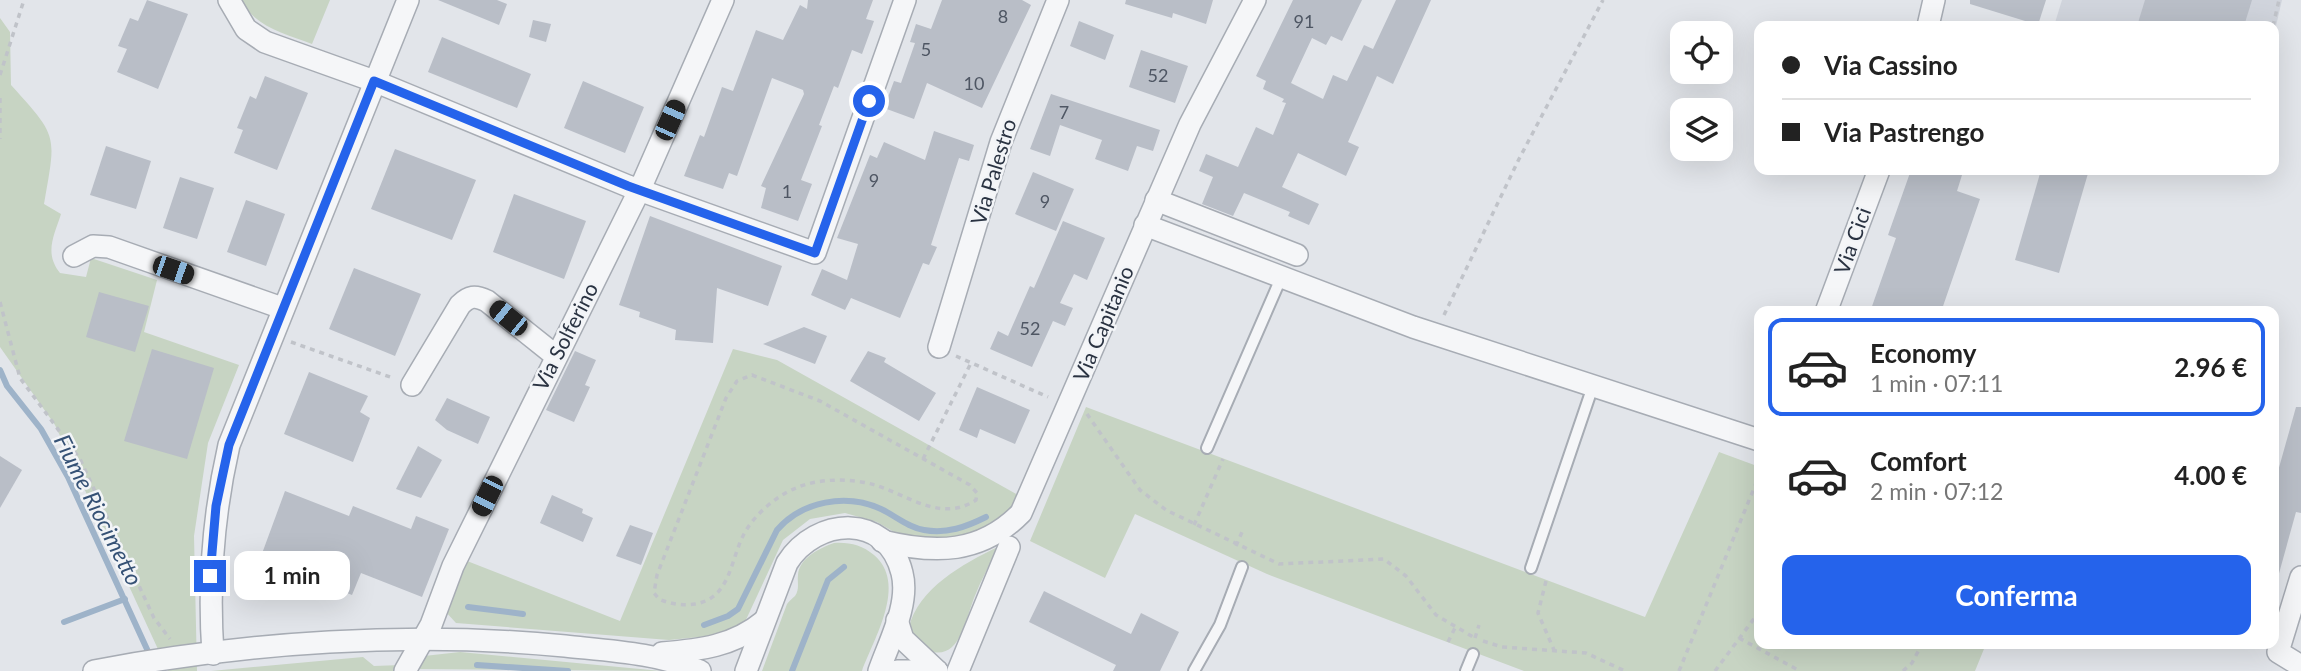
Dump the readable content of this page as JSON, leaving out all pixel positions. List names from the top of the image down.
{
  "streets": {
    "street": [
      "Via Palestro",
      "Via Cici",
      "Via Capitanio",
      "Via Solferino"
    ]
  },
  "water": ["Fiume Riocimetto"],
  "house_numbers": [
    "8",
    "91",
    "5",
    "52",
    "10",
    "7",
    "9",
    "1",
    "9",
    "52"
  ],
  "page": {
    "banner": ["Via Cassino", "Via Pastrengo"],
    "list": [
      {
        "name": "Economy",
        "note": "1 min · 07:11",
        "value": "2.96 €"
      },
      {
        "name": "Comfort",
        "note": "2 min · 07:12",
        "value": "4.00 €"
      }
    ],
    "buttons": "Conferma",
    "bubble": "1 min"
  }
}
